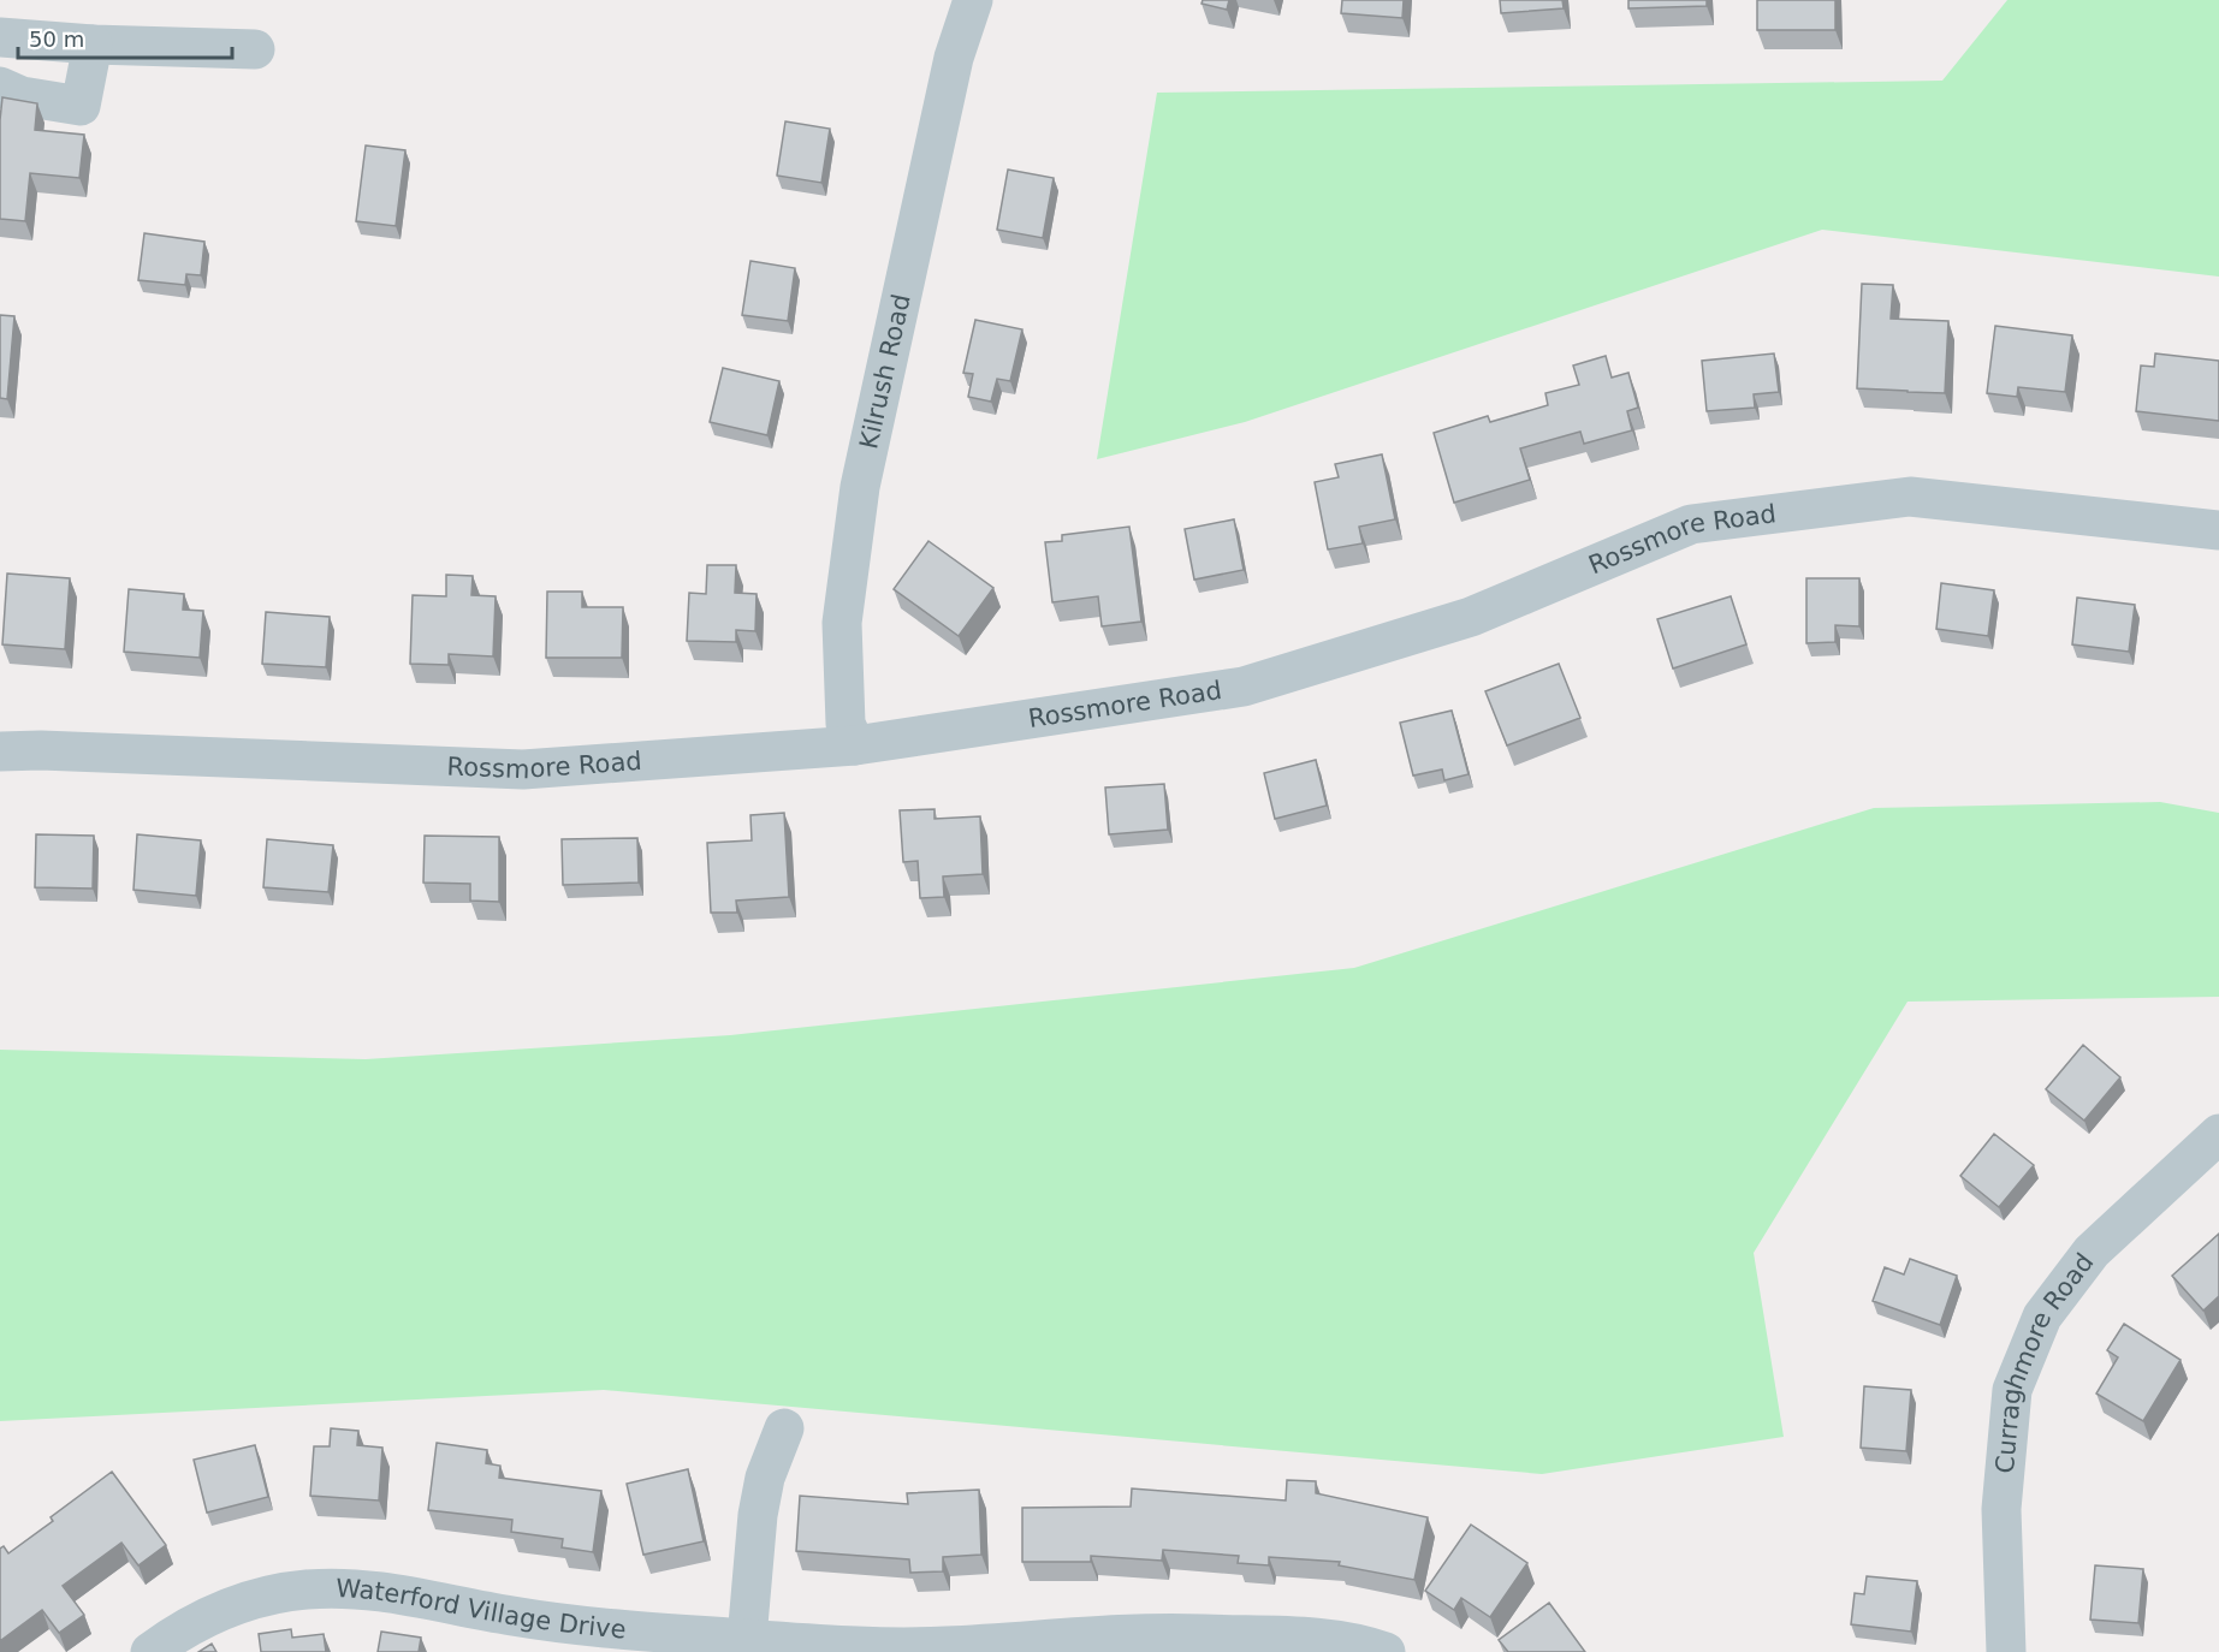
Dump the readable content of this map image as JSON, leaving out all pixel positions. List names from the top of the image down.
{
  "streets": {
    "street": [
      "Kilrush Road",
      "Rossmore Road",
      "Curraghmore Road",
      "Waterford Village Drive"
    ]
  },
  "crossings": [
    ["Kilrush Road", "Rossmore Road"]
  ],
  "scale_bar": "50 m"
}
